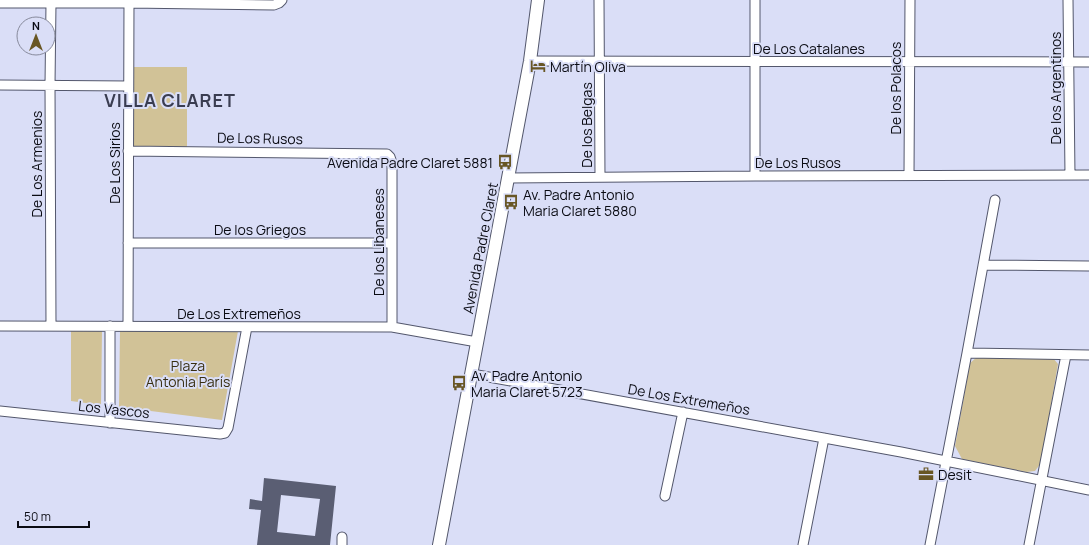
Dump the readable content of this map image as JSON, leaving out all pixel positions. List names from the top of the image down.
{
  "streets": {
    "main road": ["Avenida Padre Claret"],
    "street": [
      "De Los Catalanes",
      "De los Polacos",
      "De los Argentinos",
      "De los Belgas",
      "De Los Rusos",
      "De Los Sirios",
      "De Los Armenios",
      "De los Griegos",
      "De los Libaneses",
      "De Los Extremeños",
      "Los Vascos"
    ]
  },
  "crossings": [
    ["De Los Catalanes", "De los Polacos"],
    ["De Los Catalanes", "De los Argentinos"],
    ["De Los Catalanes", "De los Belgas"],
    ["De Los Catalanes", "Avenida Padre Claret"],
    ["De los Polacos", "De Los Rusos"],
    ["De los Argentinos", "De Los Rusos"],
    ["De los Belgas", "De Los Rusos"],
    ["De Los Rusos", "De Los Sirios"],
    ["De Los Rusos", "De los Libaneses"],
    ["De Los Rusos", "Avenida Padre Claret"],
    ["De Los Sirios", "De los Griegos"],
    ["De Los Sirios", "De Los Extremeños"],
    ["De Los Armenios", "De Los Extremeños"],
    ["De los Griegos", "De los Libaneses"],
    ["De los Libaneses", "De Los Extremeños"],
    ["Avenida Padre Claret", "De Los Extremeños"],
    ["De Los Extremeños", "Los Vascos"]
  ],
  "districts": ["VILLA CLARET"],
  "parks": ["Plaza Antonia París"],
  "places": {
    "hotel": ["Martín Oliva"],
    "bus stop": ["Avenida Padre Claret 5881", "Av. Padre Antonio Maria Claret 5880", "Av. Padre Antonio Maria Claret 5723"],
    "office": ["Desit"]
  },
  "scale_bar": "50 m",
  "north": "top"
}
